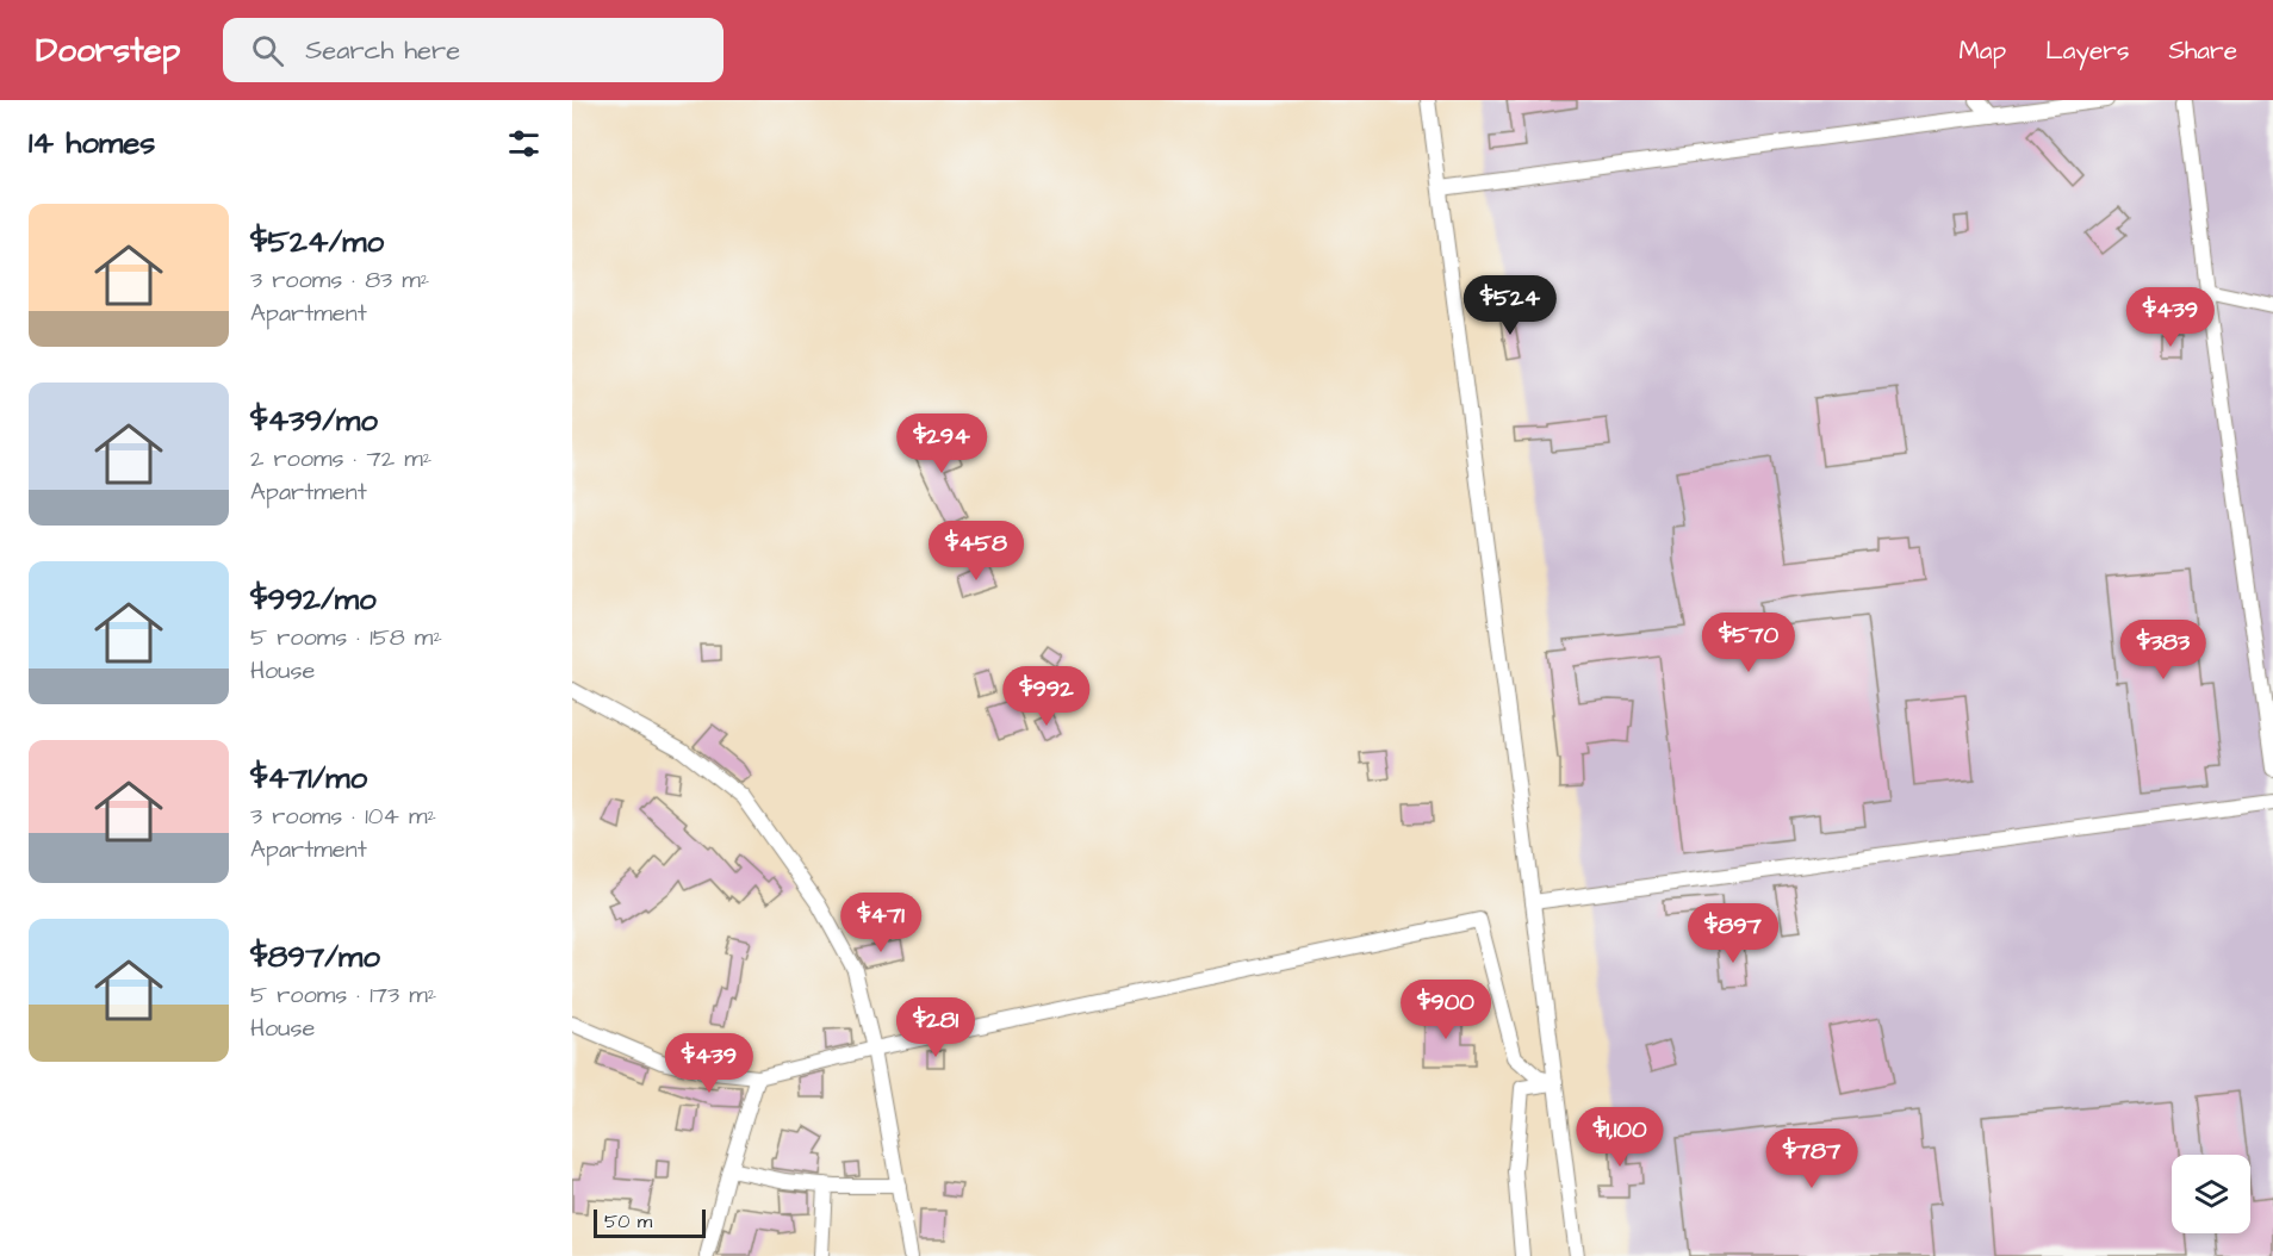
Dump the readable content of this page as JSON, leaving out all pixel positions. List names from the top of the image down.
{
  "scale_bar": "50 m",
  "page": {
    "header": "Doorstep",
    "search": "Search here",
    "nav": ["Map", "Layers", "Share"],
    "heading": "14 homes",
    "list": [
      {
        "name": "$524/mo",
        "note": "3 rooms · 83 m² · Apartment"
      },
      {
        "name": "$439/mo",
        "note": "2 rooms · 72 m² · Apartment"
      },
      {
        "name": "$992/mo",
        "note": "5 rooms · 158 m² · House"
      },
      {
        "name": "$471/mo",
        "note": "3 rooms · 104 m² · Apartment"
      },
      {
        "name": "$897/mo",
        "note": "5 rooms · 173 m² · House"
      }
    ],
    "price": [
      "$524",
      "$439",
      "$294",
      "$458",
      "$570",
      "$383",
      "$992",
      "$471",
      "$897",
      "$900",
      "$281",
      "$439",
      "$1,100",
      "$787"
    ],
    "scale": "50 m"
  }
}
